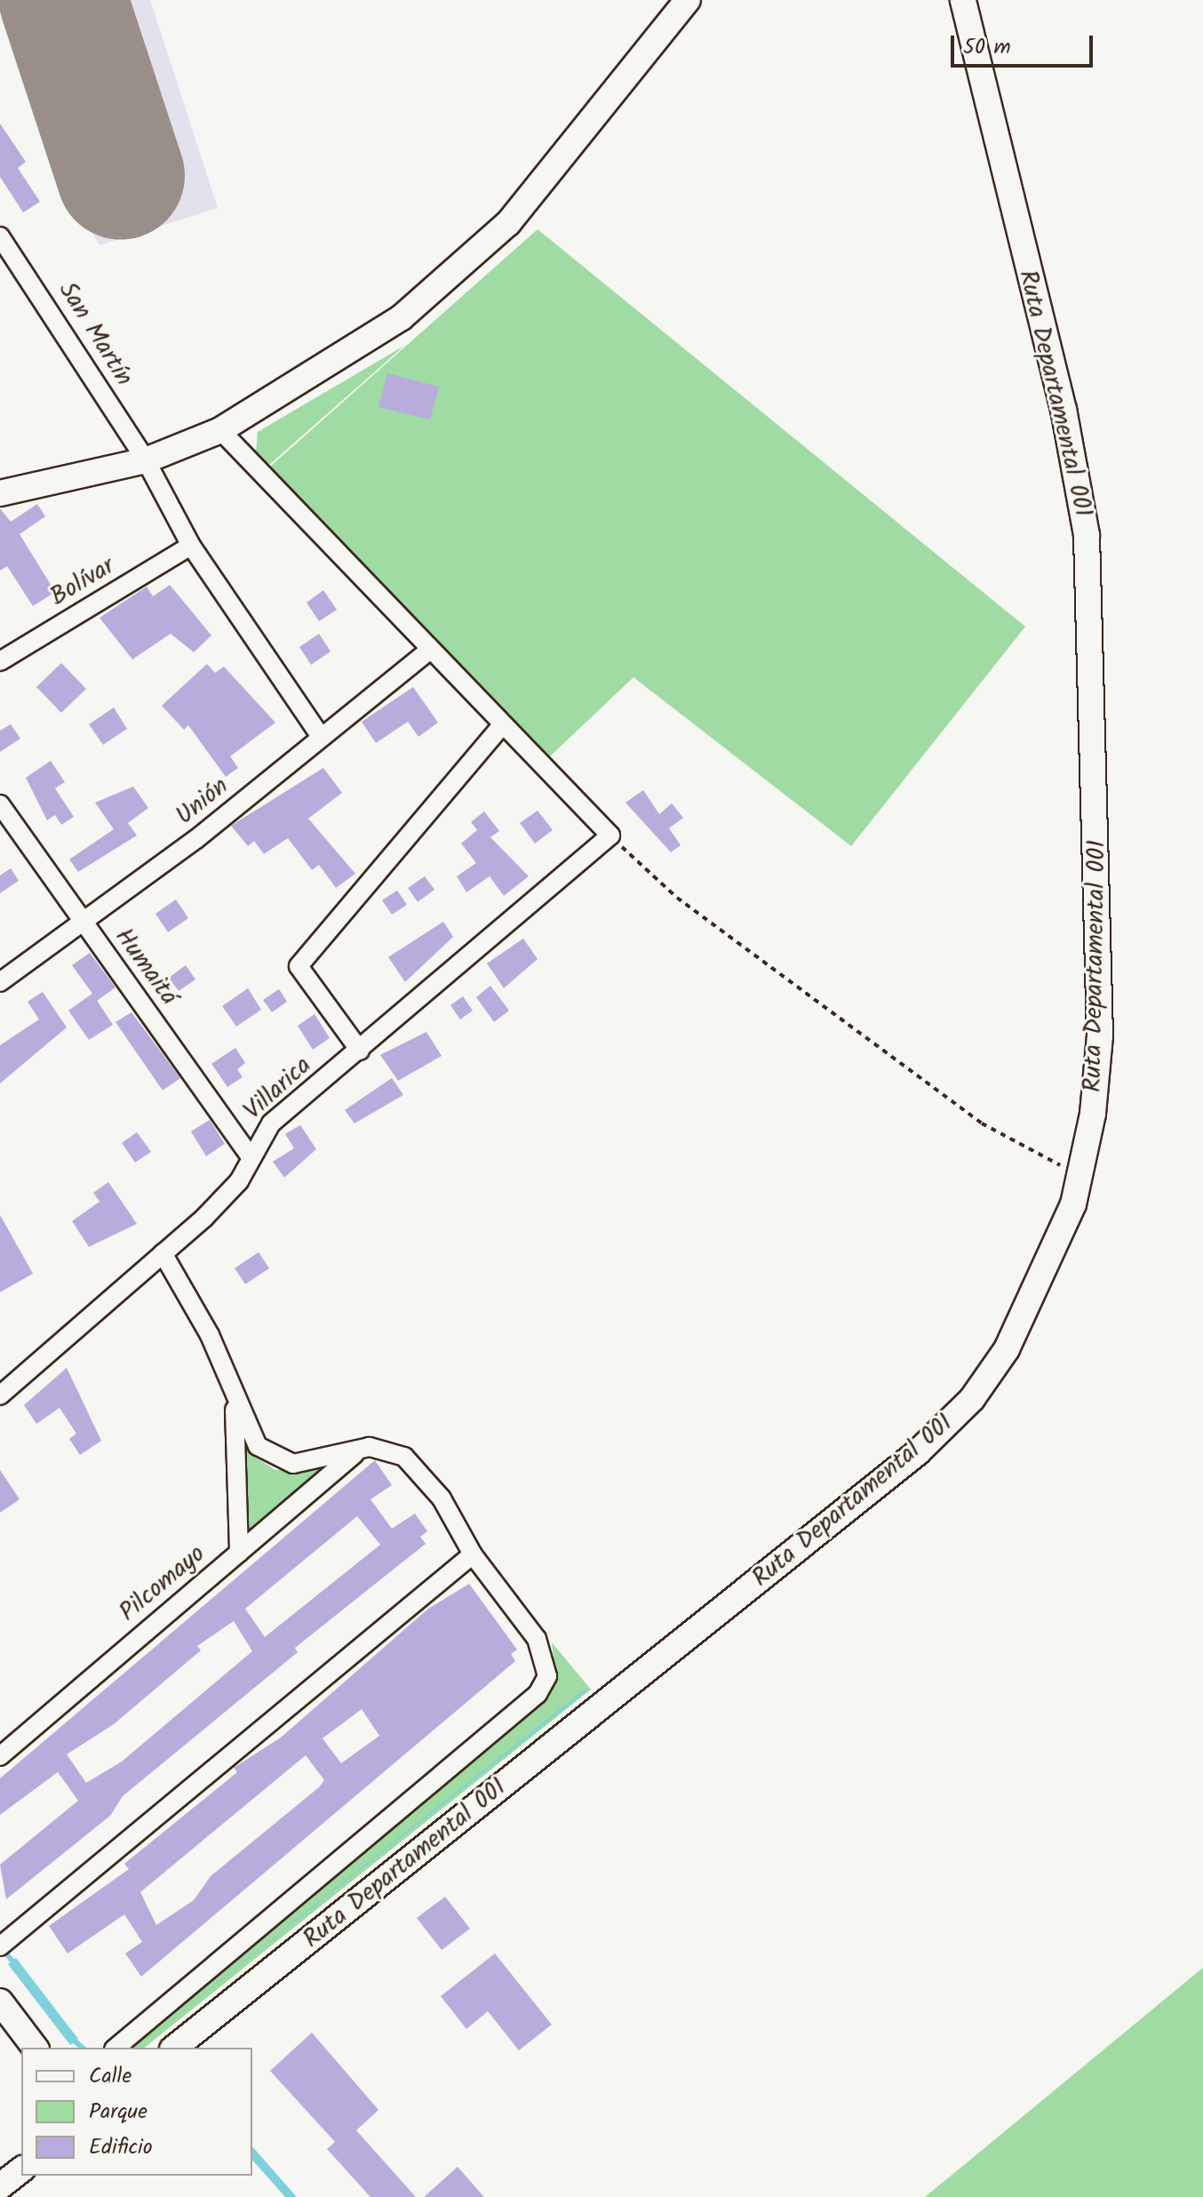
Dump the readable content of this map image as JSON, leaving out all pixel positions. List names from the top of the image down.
{
  "streets": {
    "street": [
      "San Martín",
      "Ruta Departamental 001",
      "Bolívar",
      "Unión",
      "Humaitá",
      "Villarica",
      "Pilcomayo"
    ]
  },
  "crossings": [
    ["San Martín", "Bolívar"],
    ["San Martín", "Unión"],
    ["Unión", "Humaitá"],
    ["Humaitá", "Villarica"]
  ],
  "legend": ["Calle", "Parque", "Edificio"],
  "scale_bar": "50 m"
}
